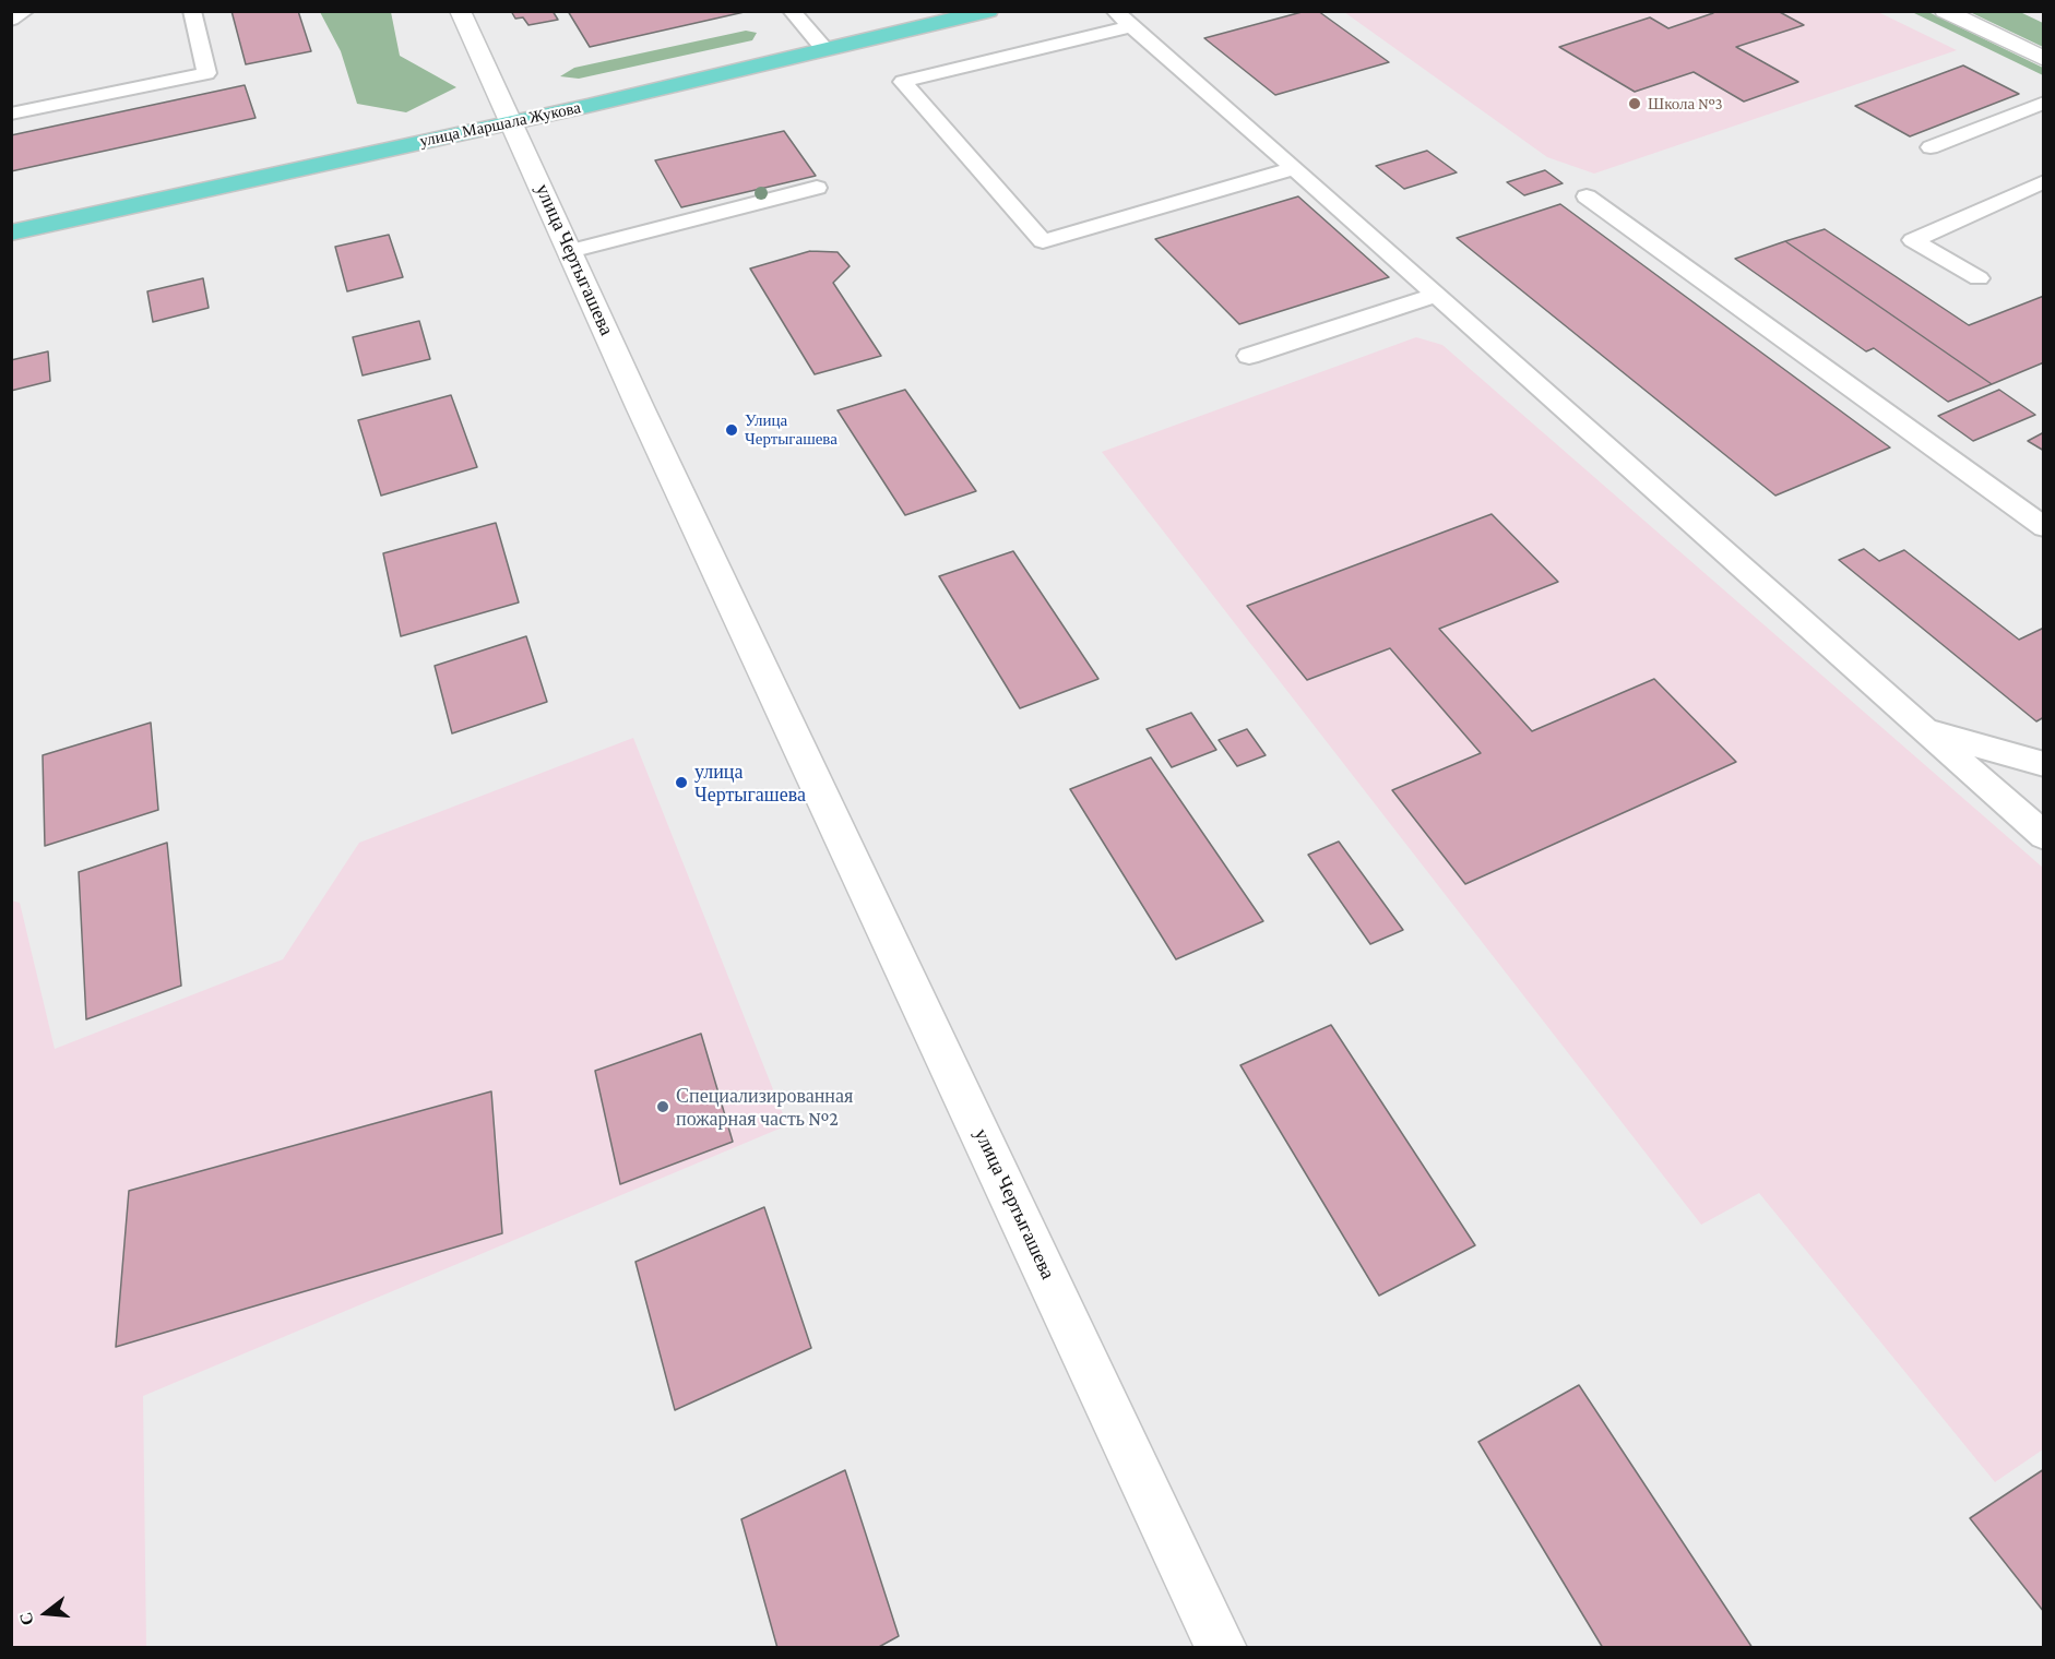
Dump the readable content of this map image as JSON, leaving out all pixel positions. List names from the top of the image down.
{
  "streets": {
    "main road": ["улица Маршала Жукова"],
    "street": ["улица Чертыгашева"]
  },
  "crossings": [
    ["улица Маршала Жукова", "улица Чертыгашева"]
  ],
  "places": [
    "Школа №3",
    "Улица Чертыгашева",
    "улица Чертыгашева",
    "Специализированная пожарная часть №2"
  ],
  "north": "left"
}
